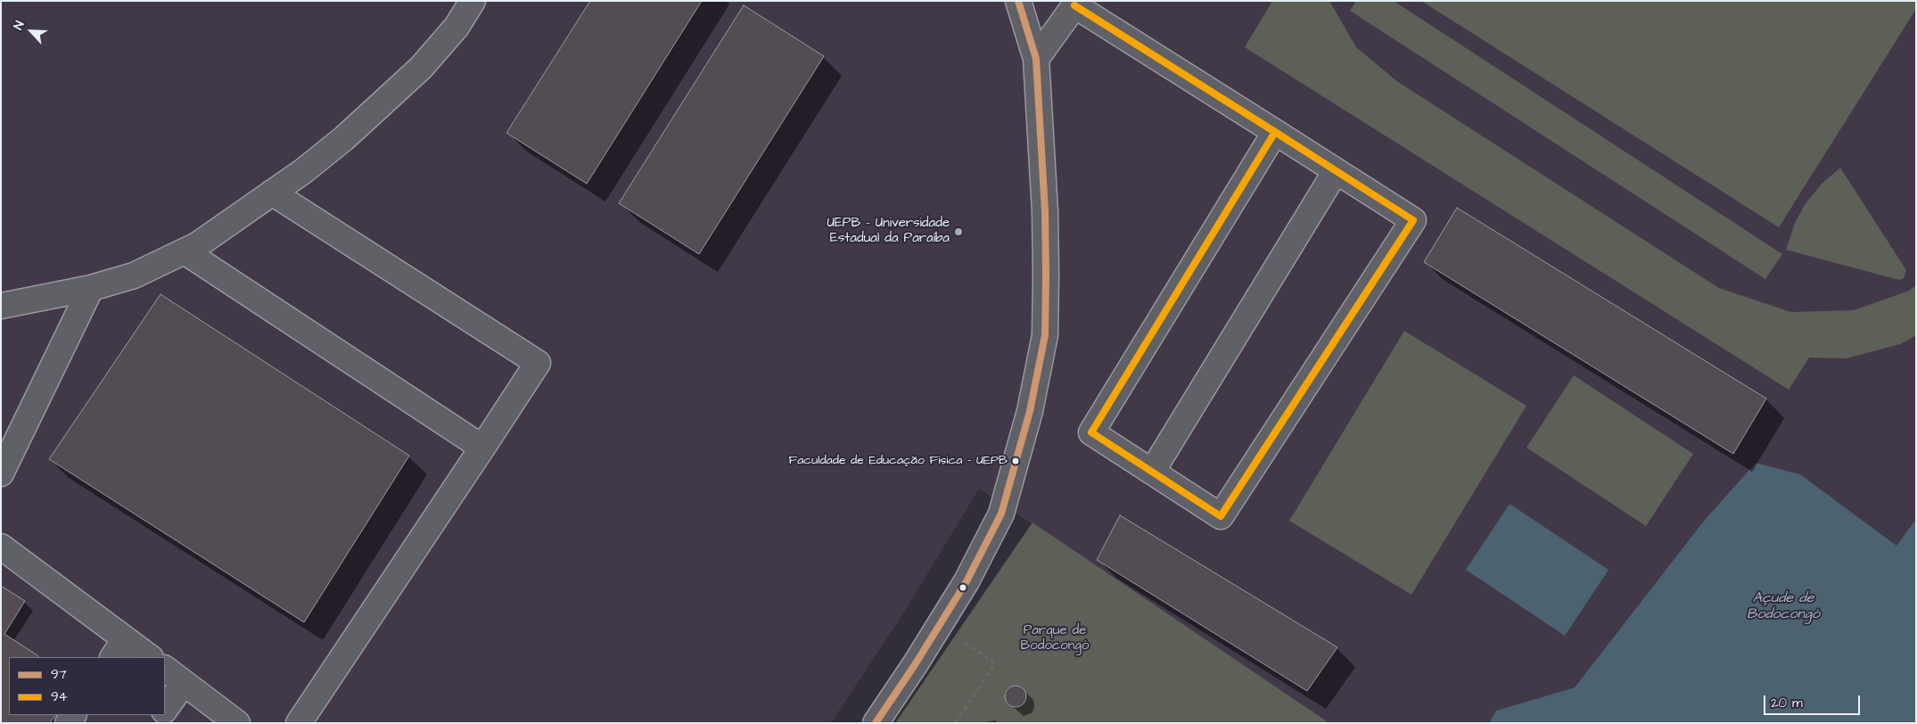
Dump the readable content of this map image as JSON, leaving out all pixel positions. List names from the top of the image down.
{
  "water": ["Açude de Bodocongó"],
  "parks": ["Parque de Bodocongó"],
  "places": ["UEPB - Universidade Estadual da Paraíba", "Faculdade de Educação Física - UEPB"],
  "lines": ["transit line 97", "transit line 94"],
  "legend": ["97", "94"],
  "scale_bar": "20 m",
  "north": "top left"
}
